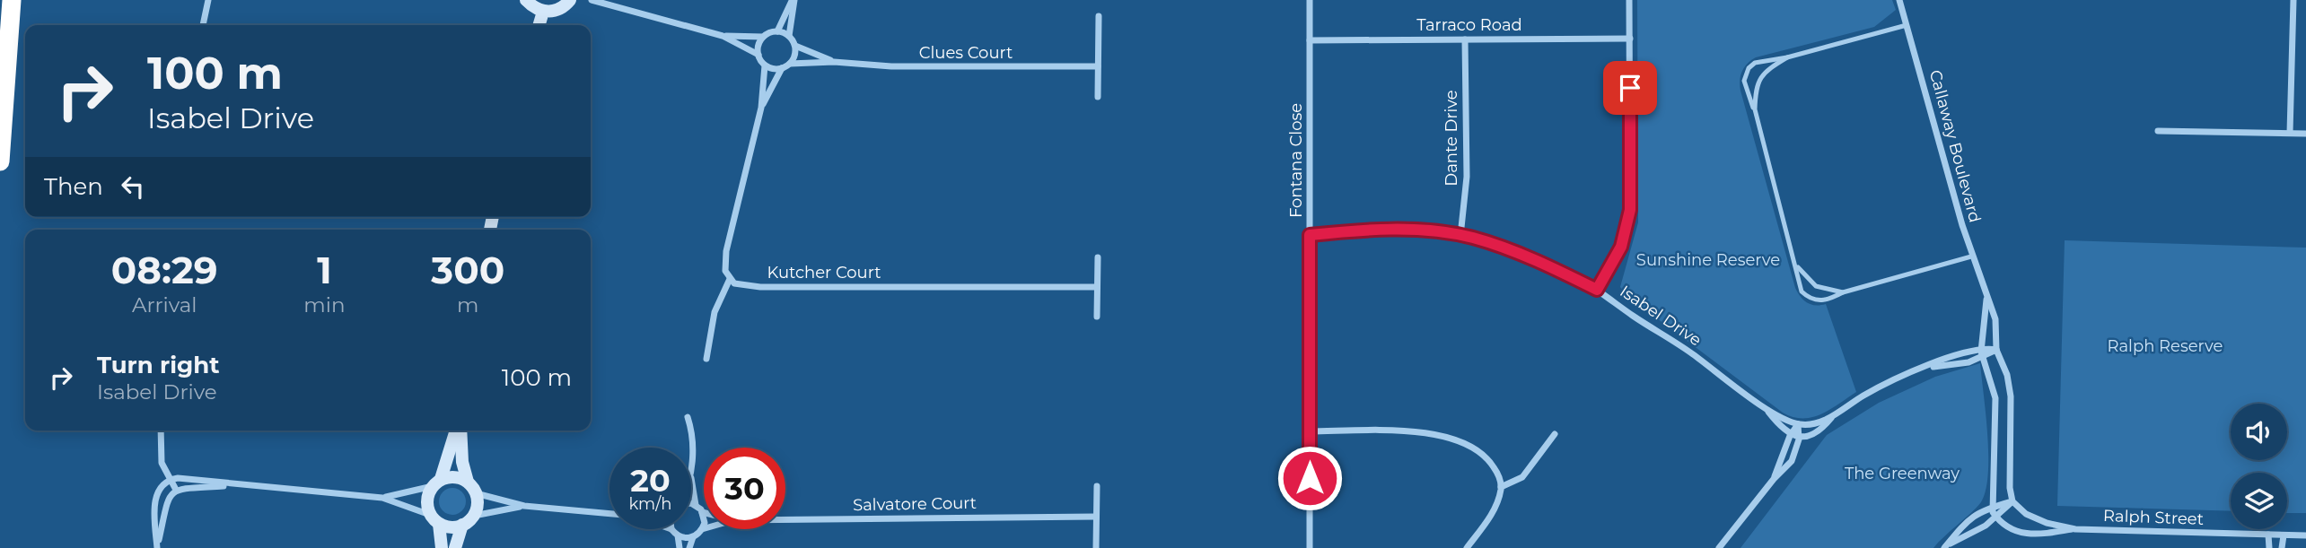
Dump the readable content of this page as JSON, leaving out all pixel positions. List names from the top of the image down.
{
  "streets": {
    "street": [
      "Tarraco Road",
      "Clues Court",
      "Dante Drive",
      "Callaway Boulevard",
      "Fontana Close",
      "Kutcher Court",
      "Isabel Drive",
      "Salvatore Court",
      "Ralph Street"
    ]
  },
  "crossings": [
    ["Tarraco Road", "Dante Drive"],
    ["Tarraco Road", "Fontana Close"],
    ["Dante Drive", "Isabel Drive"],
    ["Callaway Boulevard", "Ralph Street"],
    ["Fontana Close", "Isabel Drive"]
  ],
  "parks": ["Sunshine Reserve", "Ralph Reserve", "The Greenway"],
  "page": {
    "turn": ["100 m", "Isabel Drive"],
    "then": "Then",
    "eta": [
      "08:29",
      "Arrival",
      "1",
      "min",
      "300",
      "m"
    ],
    "list": [
      {
        "name": "Turn right",
        "note": "Isabel Drive",
        "value": "100 m"
      }
    ],
    "speed": "20 km/h",
    "limit": "30"
  }
}
